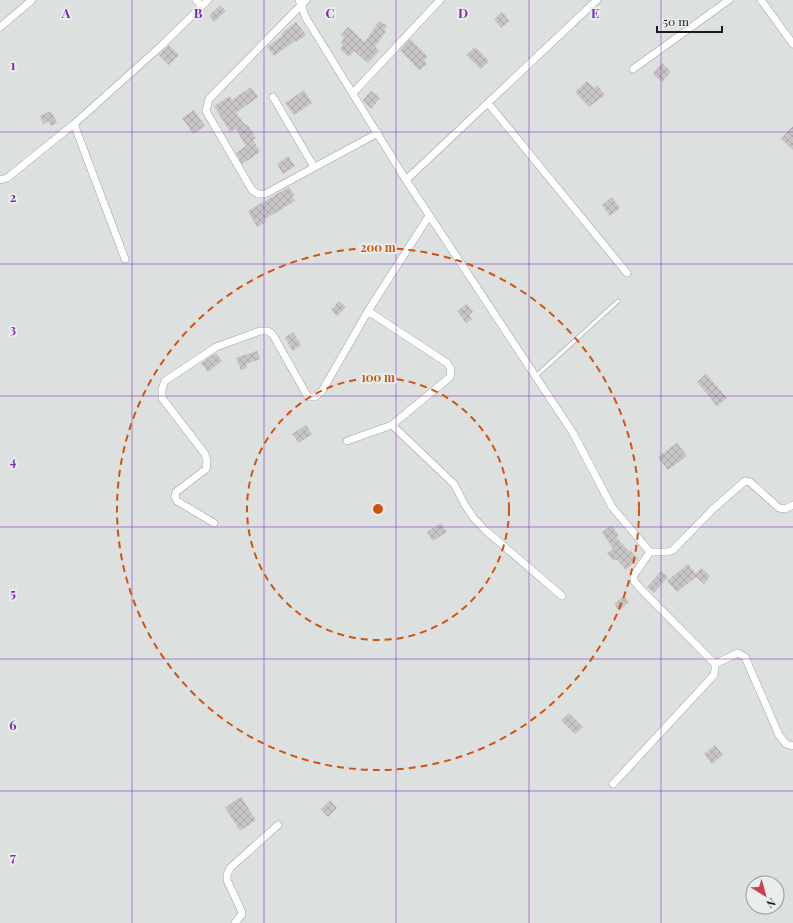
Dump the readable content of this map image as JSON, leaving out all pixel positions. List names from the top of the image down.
{
  "scale_bar": "50 m",
  "north": "bottom right",
  "grid": {
    "columns": [
      "A",
      "B",
      "C",
      "D",
      "E"
    ],
    "rows": [
      "1",
      "2",
      "3",
      "4",
      "5",
      "6",
      "7"
    ]
  },
  "rings": ["200 m", "100 m"]
}
